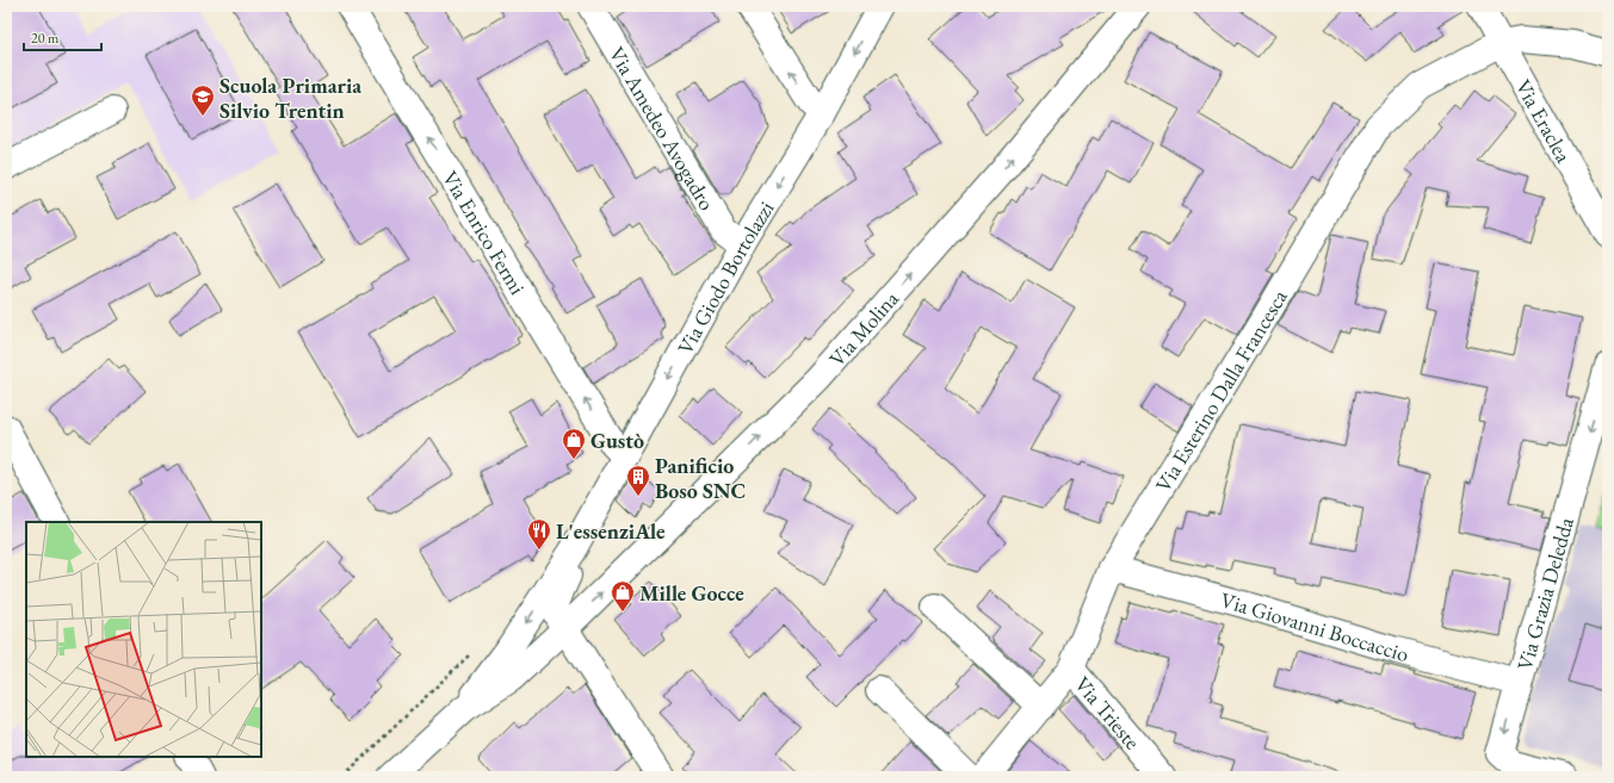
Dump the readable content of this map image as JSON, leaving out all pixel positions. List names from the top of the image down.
{
  "streets": {
    "street": [
      "Via Eraclea",
      "Via Amedeo Avogadro",
      "Via Enrico Fermi",
      "Via Giodo Bortolazzi",
      "Via Molina",
      "Via Esterino Dalla Francesca",
      "Via Grazia Deledda",
      "Via Giovanni Boccaccio",
      "Via Trieste"
    ]
  },
  "crossings": [
    ["Via Eraclea", "Via Esterino Dalla Francesca"],
    ["Via Amedeo Avogadro", "Via Giodo Bortolazzi"],
    ["Via Enrico Fermi", "Via Giodo Bortolazzi"],
    ["Via Giodo Bortolazzi", "Via Molina"],
    ["Via Esterino Dalla Francesca", "Via Giovanni Boccaccio"],
    ["Via Esterino Dalla Francesca", "Via Trieste"],
    ["Via Grazia Deledda", "Via Giovanni Boccaccio"]
  ],
  "one_way": [
    "Via Enrico Fermi",
    "Via Giodo Bortolazzi",
    "Via Molina",
    "Via Grazia Deledda"
  ],
  "places": {
    "school or university": ["Scuola Primaria Silvio Trentin"],
    "shop": ["Gustò", "Mille Gocce"],
    "building": ["Panificio Boso SNC"],
    "restaurant": ["L'essenziAle"]
  },
  "scale_bar": "20 m"
}
